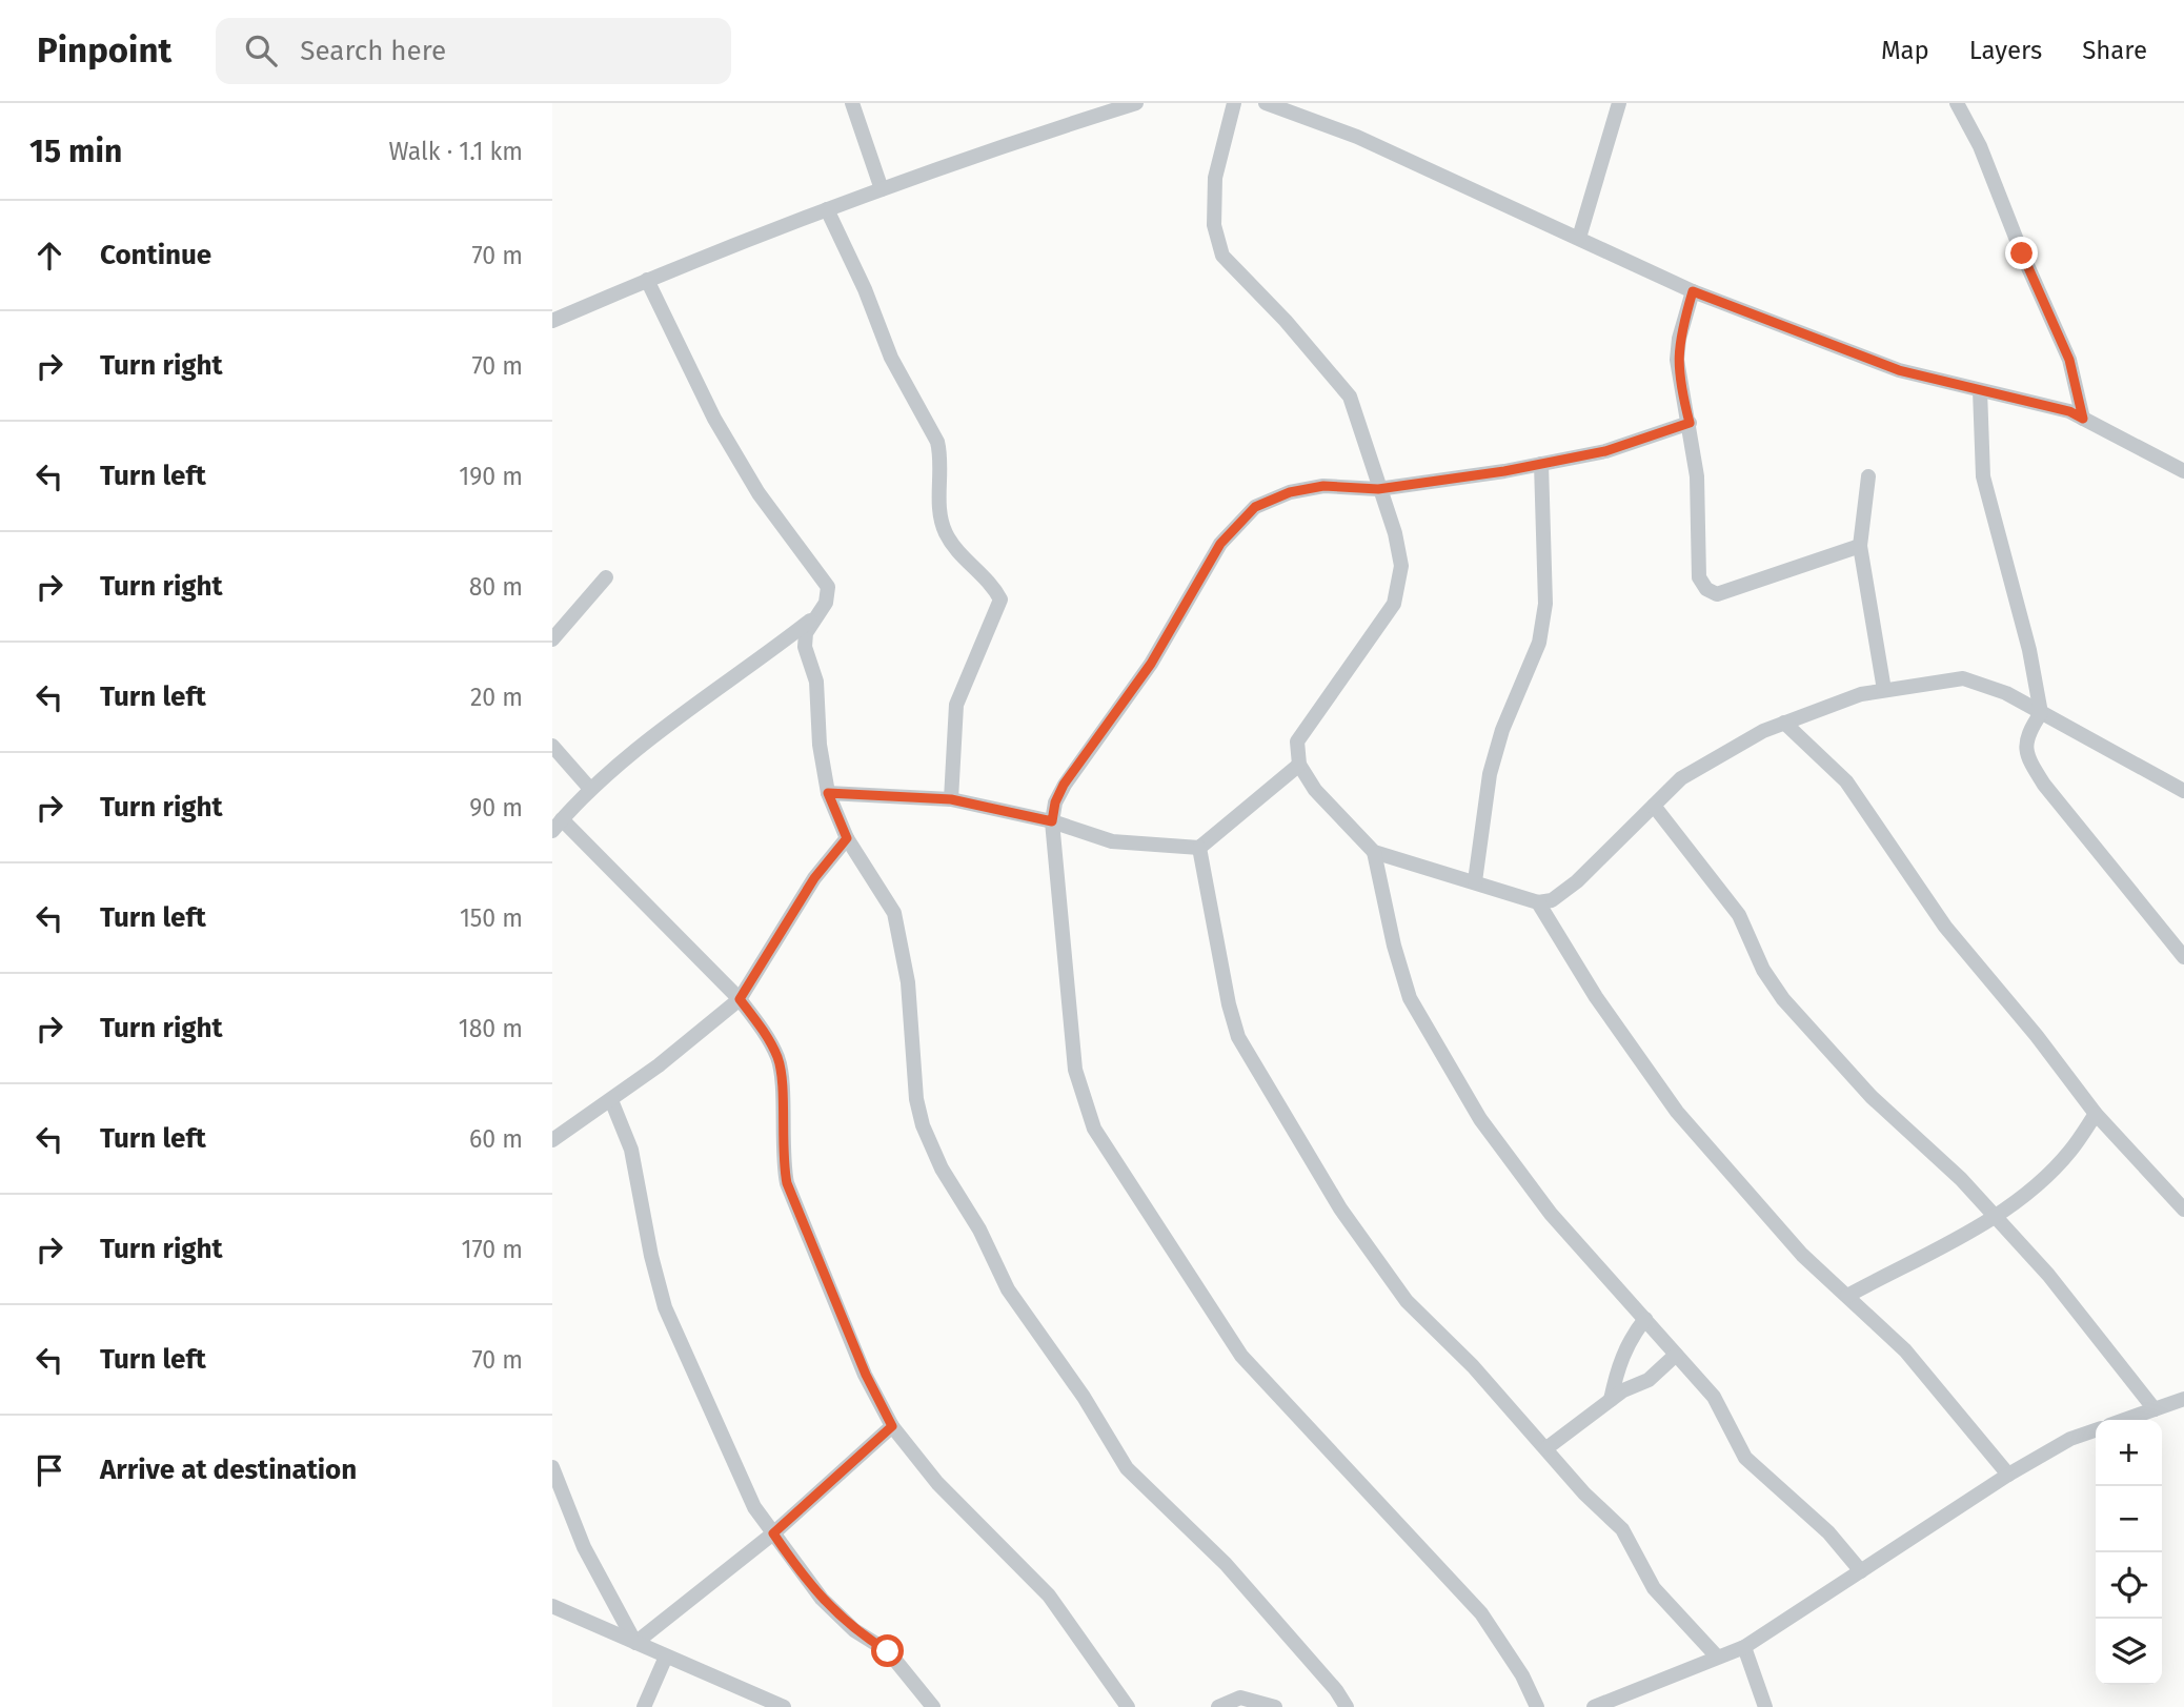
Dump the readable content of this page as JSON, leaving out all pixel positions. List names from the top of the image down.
{
  "page": {
    "header": "Pinpoint",
    "search": "Search here",
    "nav": ["Map", "Layers", "Share"],
    "heading": ["15 min", "Walk · 1.1 km"],
    "list": [
      ["Continue", "70 m"],
      ["Turn right", "70 m"],
      ["Turn left", "190 m"],
      ["Turn right", "80 m"],
      ["Turn left", "20 m"],
      ["Turn right", "90 m"],
      ["Turn left", "150 m"],
      ["Turn right", "180 m"],
      ["Turn left", "60 m"],
      ["Turn right", "170 m"],
      ["Turn left", "70 m"],
      "Arrive at destination"
    ],
    "map_buttons": ["+", "−"]
  }
}
